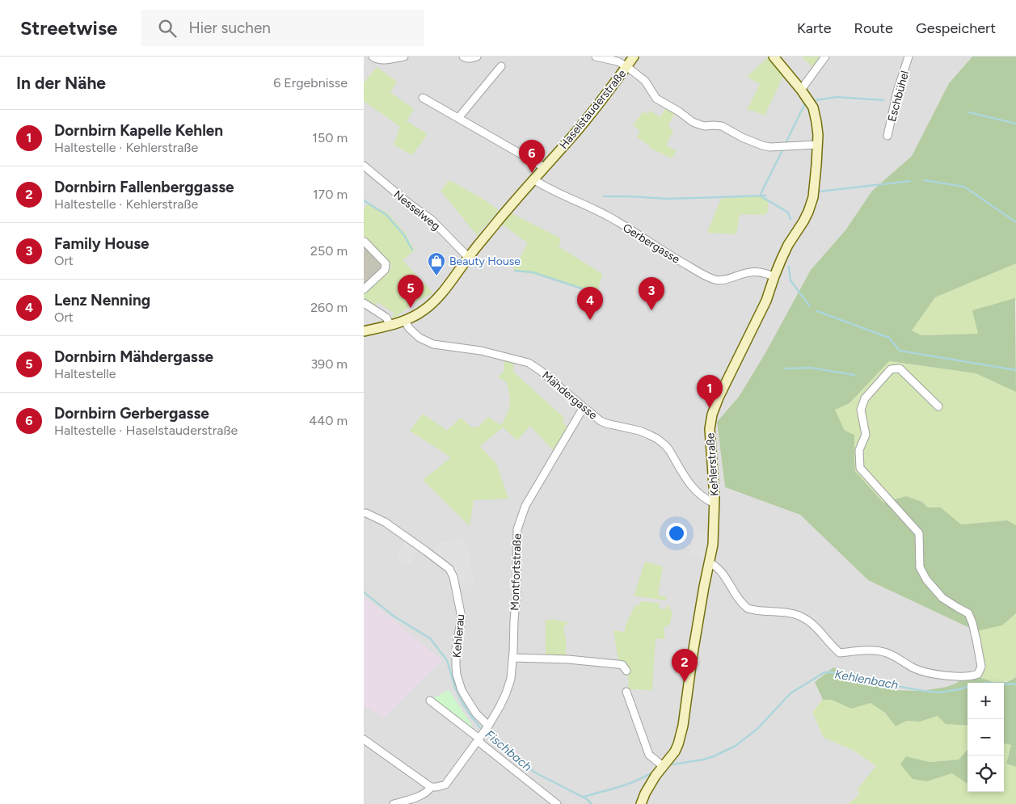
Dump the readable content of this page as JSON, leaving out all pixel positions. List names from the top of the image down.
{
  "streets": {
    "street": [
      "Eschbühel",
      "Haselstauderstraße",
      "Nesselweg",
      "Gerbergasse",
      "Mähdergasse",
      "Kehlerstraße",
      "Montfortstraße",
      "Kehlerau"
    ]
  },
  "crossings": [
    ["Haselstauderstraße", "Nesselweg"],
    ["Haselstauderstraße", "Gerbergasse"],
    ["Haselstauderstraße", "Mähdergasse"],
    ["Gerbergasse", "Kehlerstraße"],
    ["Mähdergasse", "Kehlerstraße"],
    ["Mähdergasse", "Montfortstraße"],
    ["Montfortstraße", "Kehlerau"]
  ],
  "water": ["Kehlenbach", "Fischbach"],
  "places": {
    "shop": ["Beauty House"]
  },
  "page": {
    "header": "Streetwise",
    "search": "Hier suchen",
    "nav": ["Karte", "Route", "Gespeichert"],
    "heading": ["In der Nähe", "6 Ergebnisse"],
    "list": [
      {
        "mark": "1",
        "name": "Dornbirn Kapelle Kehlen",
        "note": "Haltestelle · Kehlerstraße",
        "value": "150 m"
      },
      {
        "mark": "2",
        "name": "Dornbirn Fallenberggasse",
        "note": "Haltestelle · Kehlerstraße",
        "value": "170 m"
      },
      {
        "mark": "3",
        "name": "Family House",
        "note": "Ort",
        "value": "250 m"
      },
      {
        "mark": "4",
        "name": "Lenz Nenning",
        "note": "Ort",
        "value": "260 m"
      },
      {
        "mark": "5",
        "name": "Dornbirn Mähdergasse",
        "note": "Haltestelle",
        "value": "390 m"
      },
      {
        "mark": "6",
        "name": "Dornbirn Gerbergasse",
        "note": "Haltestelle · Haselstauderstraße",
        "value": "440 m"
      }
    ],
    "pins": [
      "6",
      "5",
      "3",
      "4",
      "1",
      "2"
    ],
    "map_buttons": ["+", "−"]
  }
}
